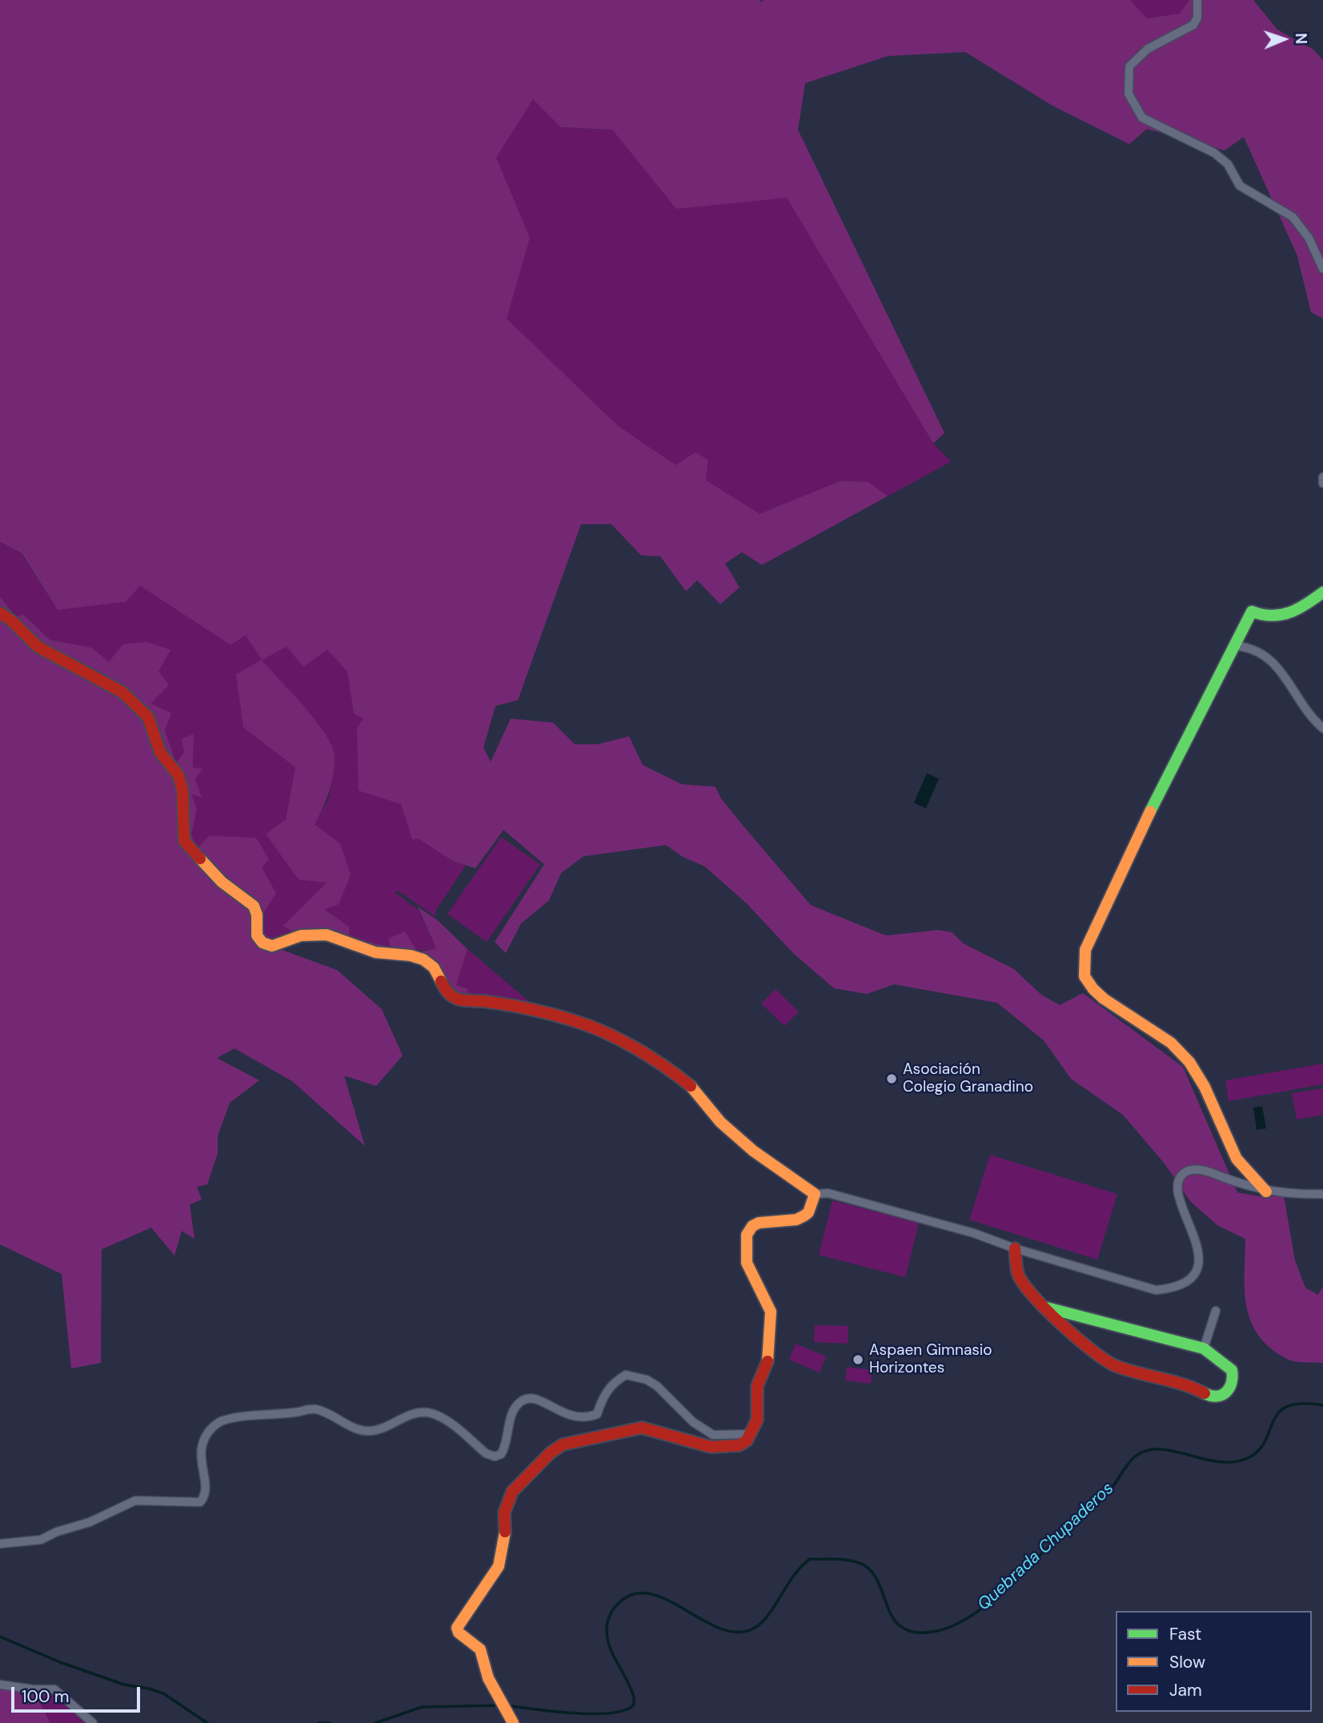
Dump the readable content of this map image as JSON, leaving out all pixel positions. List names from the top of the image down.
{
  "water": ["Quebrada Chupaderos"],
  "places": ["Asociación Colegio Granadino", "Aspaen Gimnasio Horizontes"],
  "legend": ["Fast", "Slow", "Jam"],
  "scale_bar": "100 m",
  "north": "right"
}
